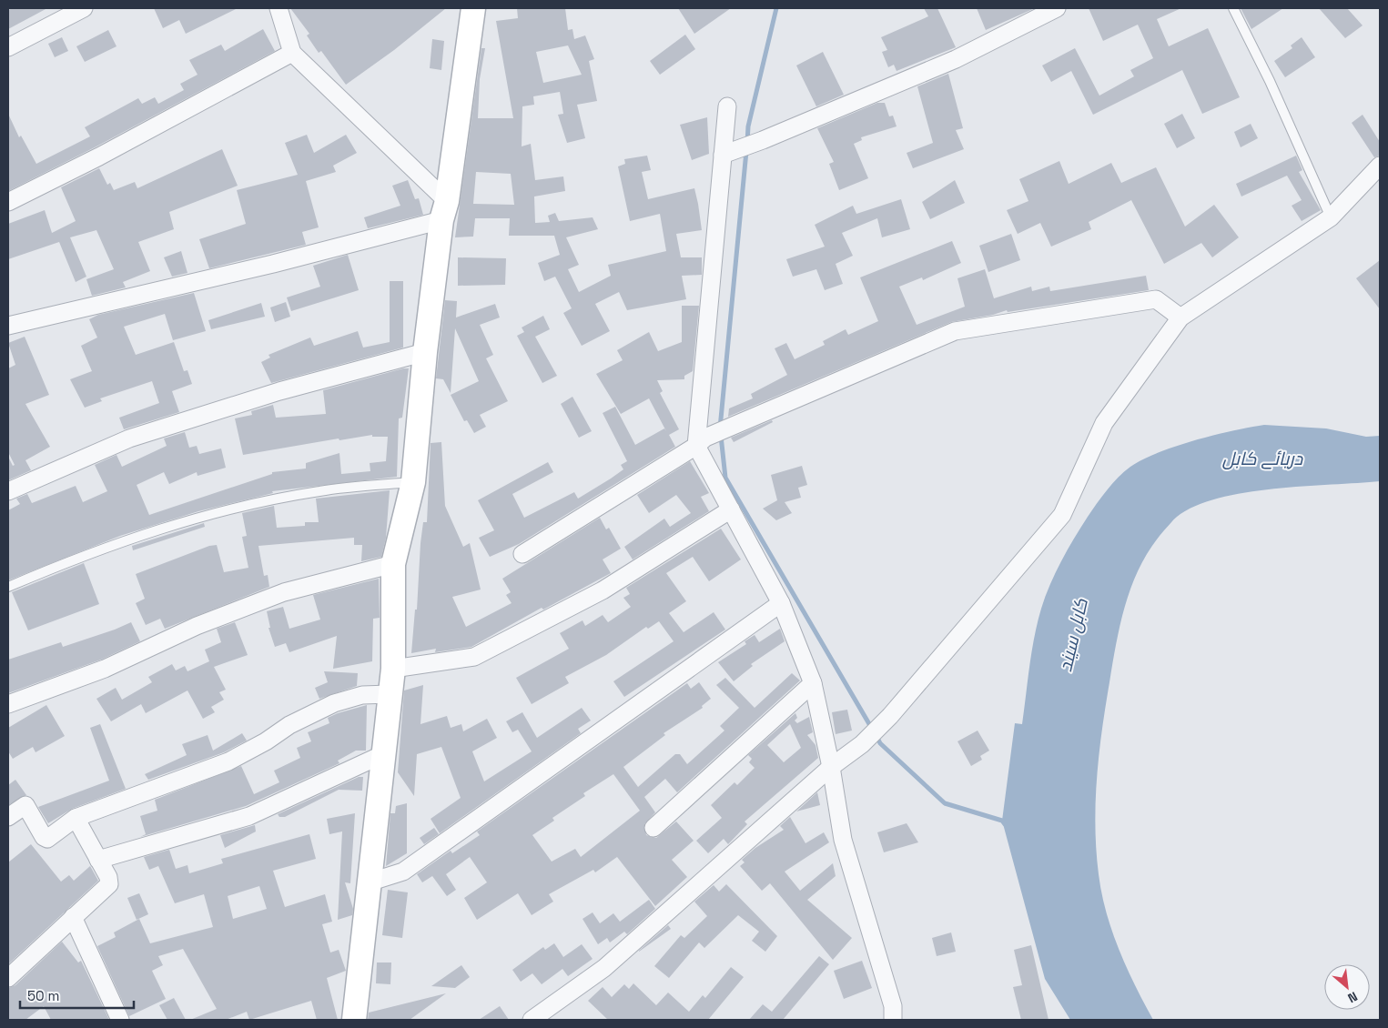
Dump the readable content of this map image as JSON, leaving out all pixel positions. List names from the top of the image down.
{
  "water": ["دریائے کابل", "کابل سيند"],
  "scale_bar": "50 m",
  "north": "bottom right"
}
